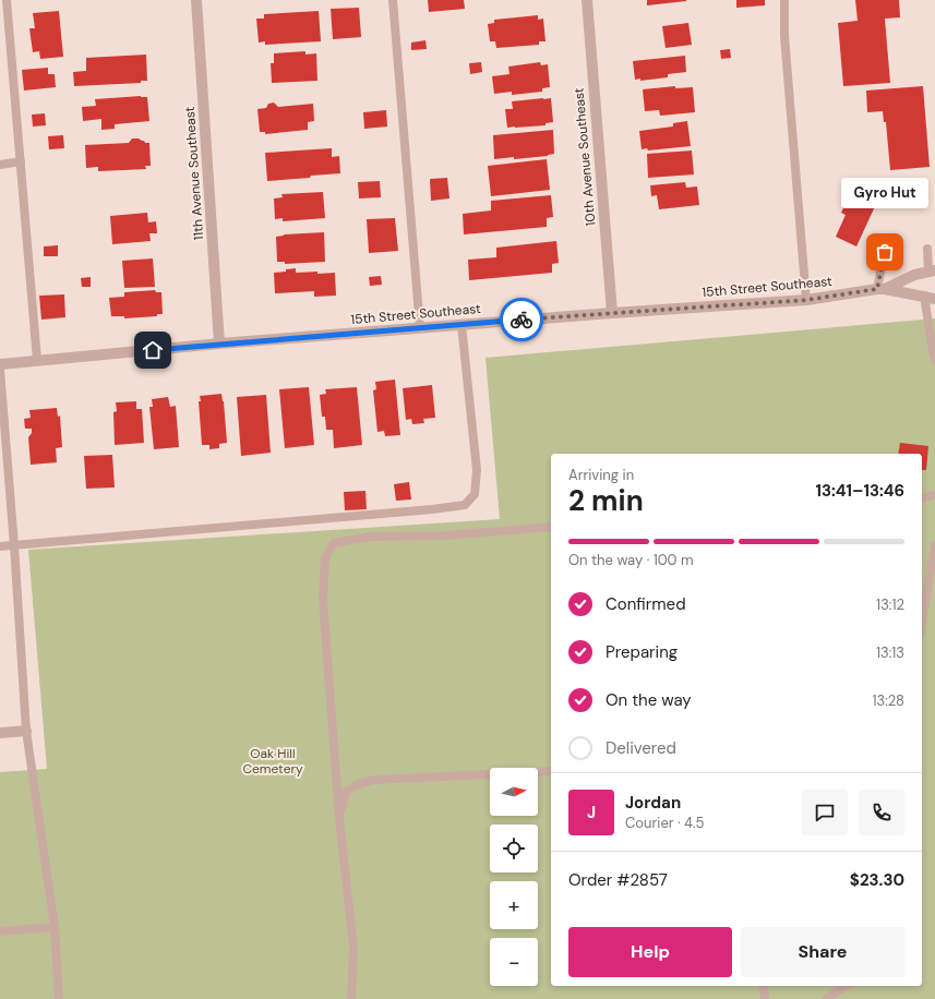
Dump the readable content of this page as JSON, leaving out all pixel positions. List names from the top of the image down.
{
  "streets": {
    "street": ["10th Avenue Southeast", "11th Avenue Southeast", "15th Street Southeast"]
  },
  "crossings": [
    ["10th Avenue Southeast", "15th Street Southeast"],
    ["11th Avenue Southeast", "15th Street Southeast"]
  ],
  "parks": ["Oak Hill Cemetery"],
  "places": ["Gyro Hut"],
  "north": "right",
  "page": {
    "bubble": "Gyro Hut",
    "heading": ["2 min", "Arriving in", "13:41–13:46"],
    "panel": [
      "Jordan",
      "Courier · 4.5",
      "Order #2857",
      "$23.30"
    ],
    "bar": "On the way · 100 m",
    "list": [
      ["Confirmed", "13:12"],
      ["Preparing", "13:13"],
      ["On the way", "13:28"],
      "Delivered"
    ],
    "map_buttons": ["+", "−"],
    "round": "J",
    "buttons": ["Help", "Share"]
  }
}
